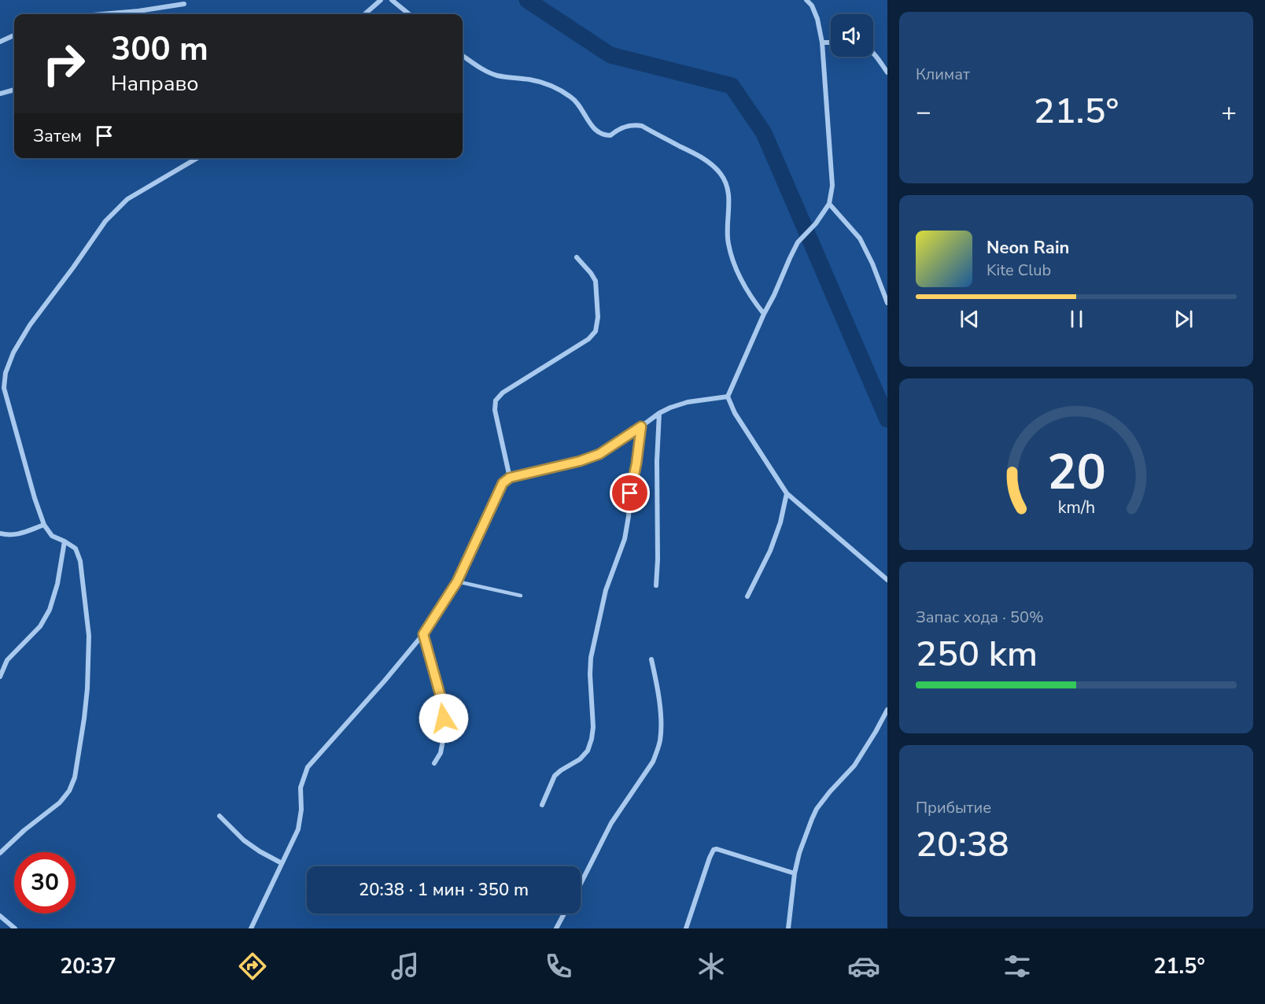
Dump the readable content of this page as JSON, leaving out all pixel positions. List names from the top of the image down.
{
  "page": {
    "tile": [
      "Климат",
      ["Запас хода · 50%", "250 km"],
      ["Прибытие", "20:38"]
    ],
    "turn": ["300 m", "Направо"],
    "heat": ["−", "21.5°", "+"],
    "then": "Затем",
    "song": ["Neon Rain", "Kite Club"],
    "limit": "30",
    "trip": "20:38 · 1 мин · 350 m",
    "tabs": ["20:37", "21.5°"],
    "gauge": ["20", "km/h"]
  }
}
